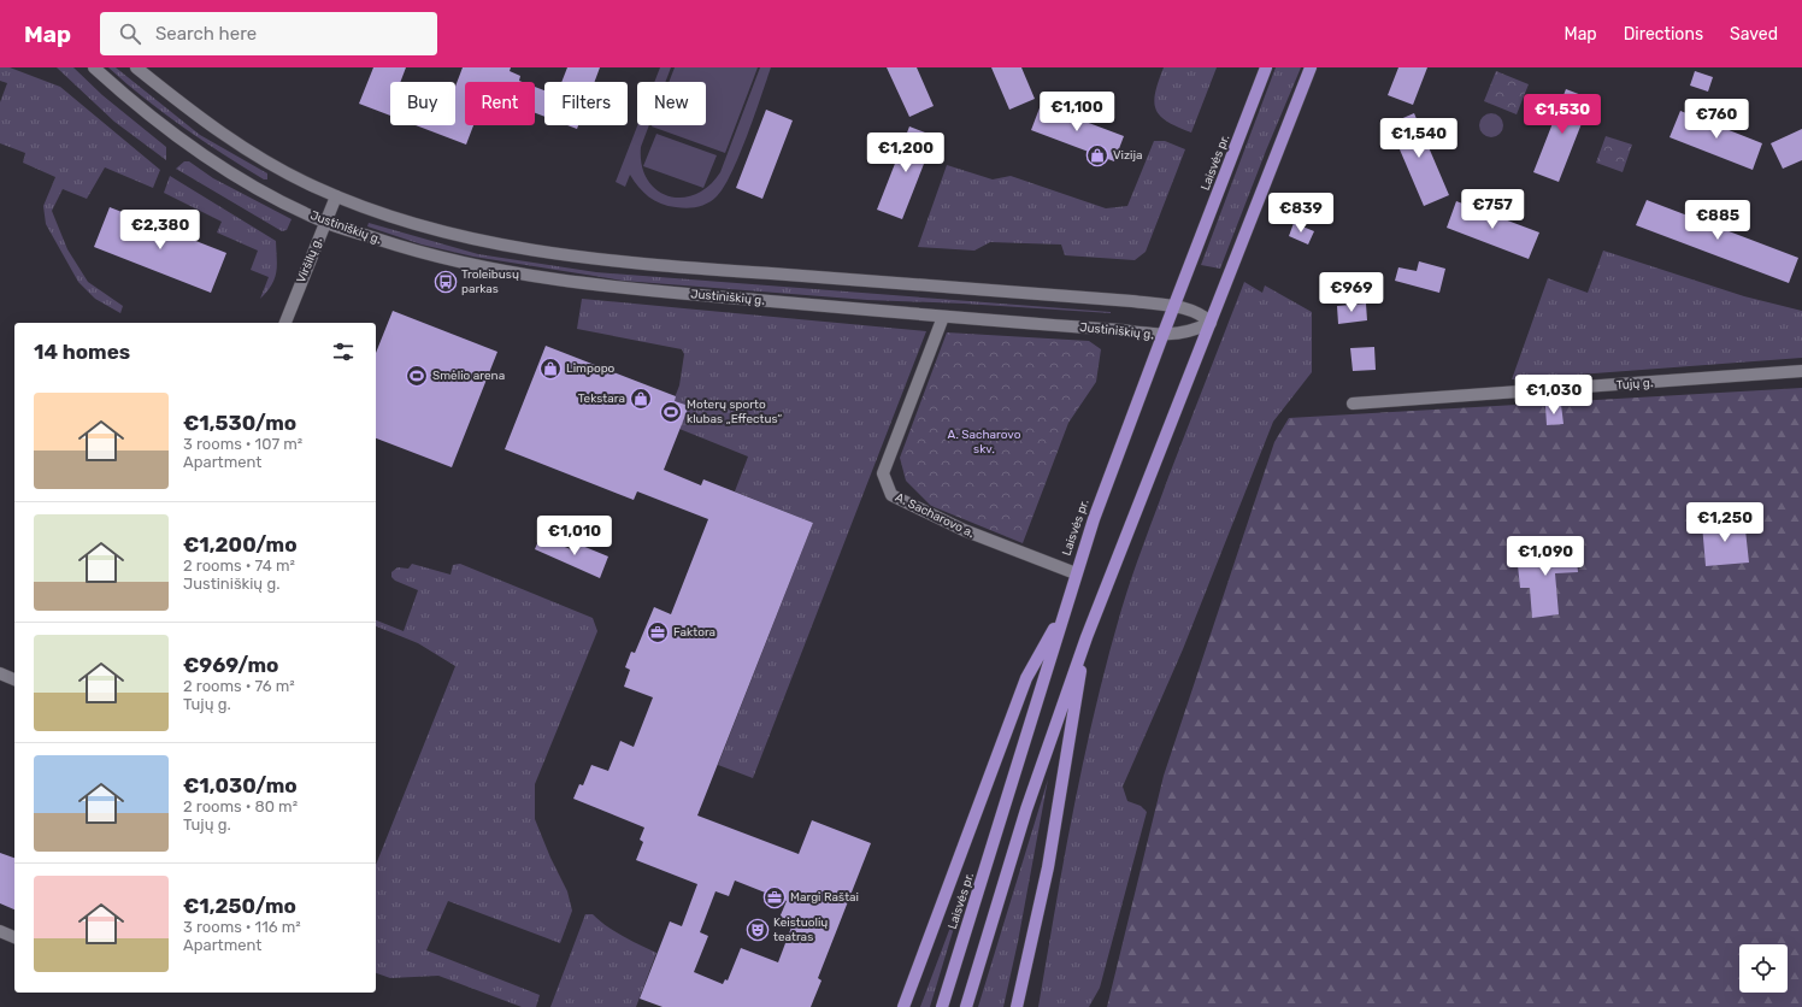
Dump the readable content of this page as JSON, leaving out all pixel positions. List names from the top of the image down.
{
  "streets": {
    "main road": [
      "Laisvės pr.",
      "Justiniškių g.",
      "Viršilų g.",
      "Tujų g.",
      "A. Sacharovo a."
    ]
  },
  "crossings": [
    ["Laisvės pr.", "Justiniškių g."],
    ["Laisvės pr.", "A. Sacharovo a."],
    ["Justiniškių g.", "Viršilų g."],
    ["Justiniškių g.", "A. Sacharovo a."]
  ],
  "parks": ["A. Sacharovo skv."],
  "places": {
    "shop": ["Vizija", "Limpopo", "Tekstara"],
    "bus stop": ["Troleibusų parkas"],
    "sports": ["Smėlio arena", "Moterų sporto klubas „Effectus“"],
    "office": ["Faktora", "Margi Raštai"],
    "theatre": ["Keistuolių teatras"]
  },
  "page": {
    "header": "Map",
    "search": "Search here",
    "nav": ["Map", "Directions", "Saved"],
    "chip": [
      "Buy",
      "Rent",
      "Filters",
      "New"
    ],
    "price": [
      "€1,100",
      "€1,530",
      "€760",
      "€1,540",
      "€1,200",
      "€757",
      "€839",
      "€885",
      "€2,380",
      "€969",
      "€1,030",
      "€1,250",
      "€1,010",
      "€1,090"
    ],
    "heading": "14 homes",
    "list": [
      {
        "name": "€1,530/mo",
        "note": "3 rooms · 107 m² · Apartment"
      },
      {
        "name": "€1,200/mo",
        "note": "2 rooms · 74 m² · Justiniškių g."
      },
      {
        "name": "€969/mo",
        "note": "2 rooms · 76 m² · Tujų g."
      },
      {
        "name": "€1,030/mo",
        "note": "2 rooms · 80 m² · Tujų g."
      },
      {
        "name": "€1,250/mo",
        "note": "3 rooms · 116 m² · Apartment"
      }
    ]
  }
}
